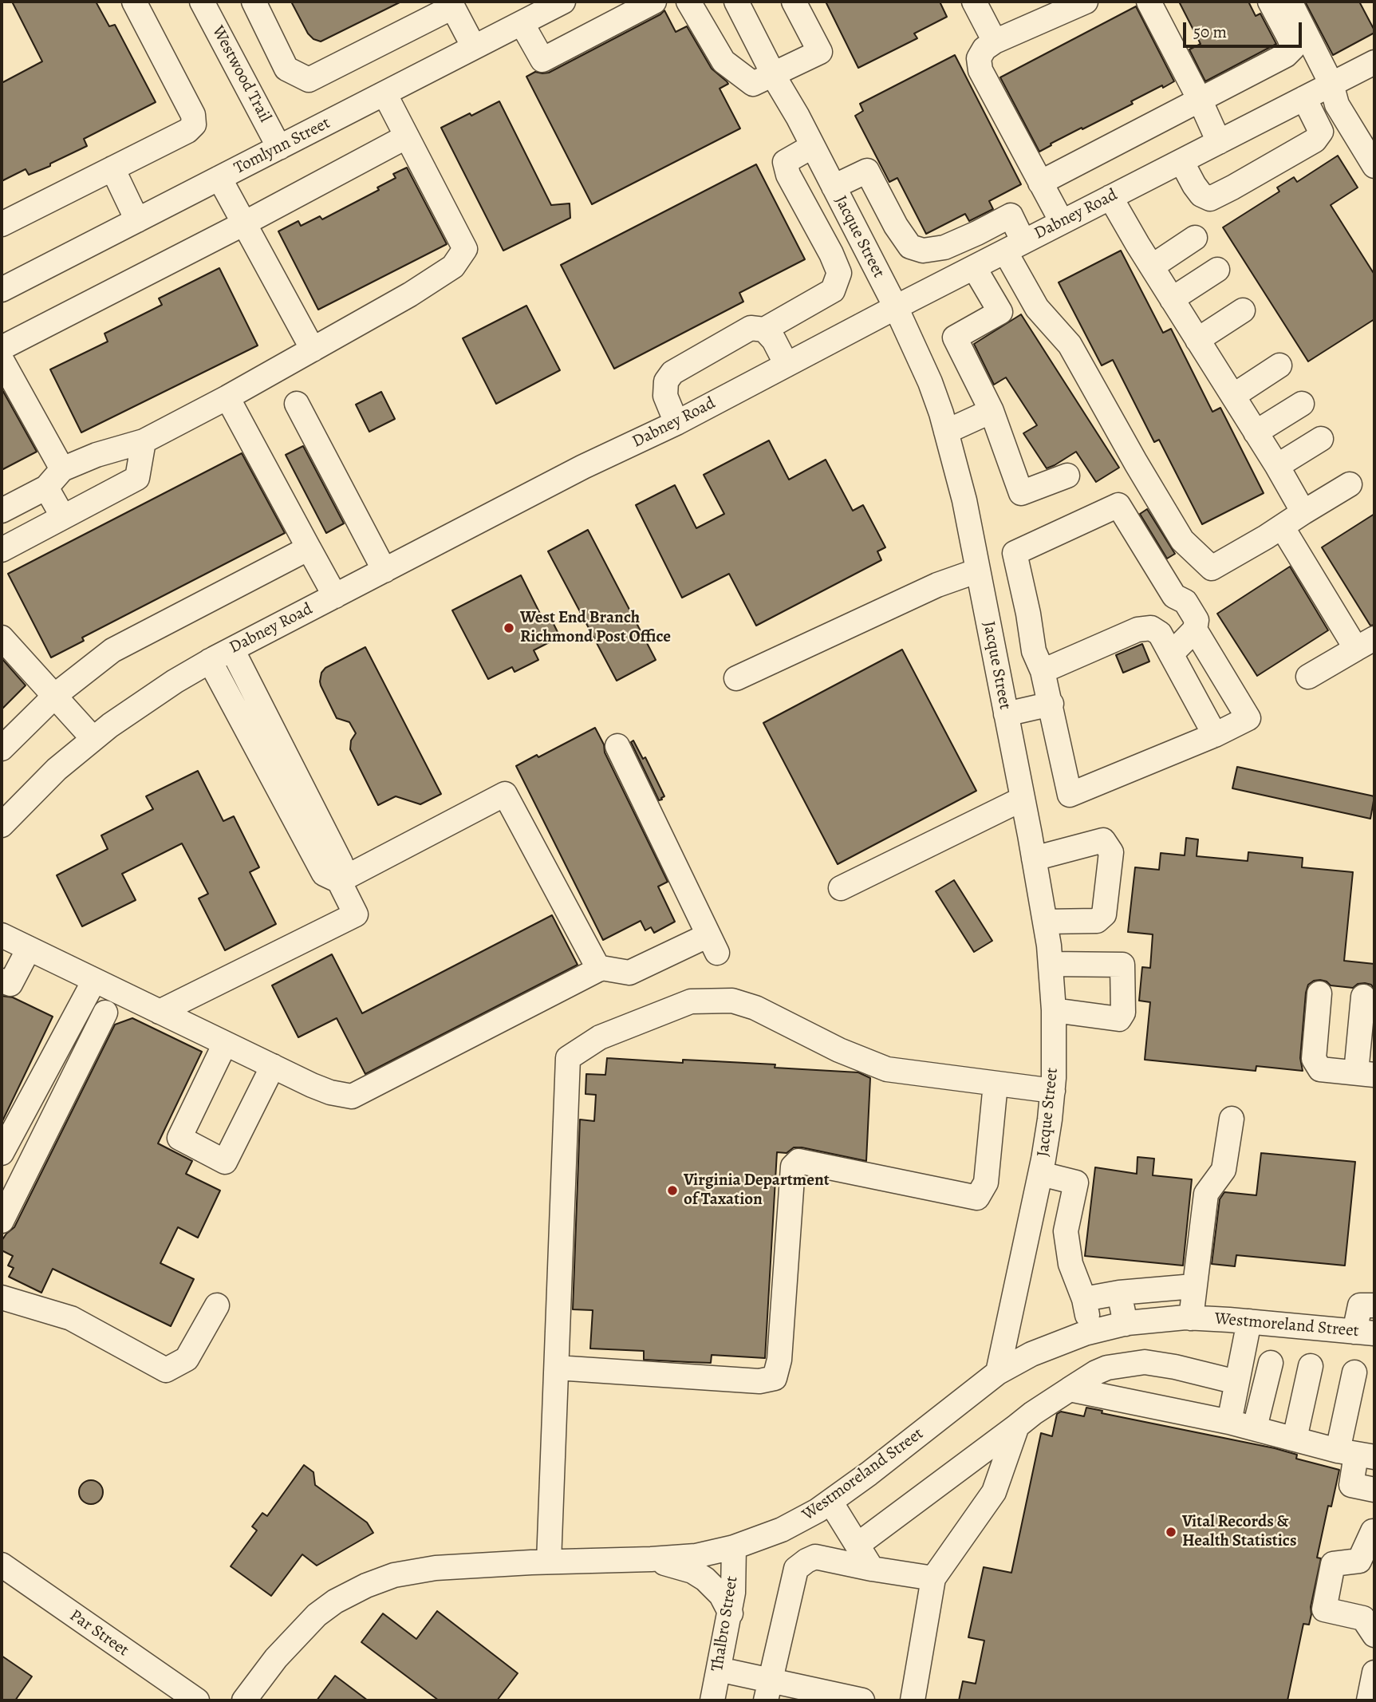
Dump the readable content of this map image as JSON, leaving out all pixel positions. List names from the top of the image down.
{
  "streets": {
    "street": [
      "Westwood Trail",
      "Tomlynn Street",
      "Dabney Road",
      "Jacque Street",
      "Westmoreland Street",
      "Thalbro Street",
      "Par Street"
    ]
  },
  "crossings": [
    ["Westwood Trail", "Tomlynn Street"],
    ["Dabney Road", "Jacque Street"],
    ["Jacque Street", "Westmoreland Street"],
    ["Westmoreland Street", "Thalbro Street"]
  ],
  "places": ["West End Branch Richmond Post Office", "Virginia Department of Taxation", "Vital Records & Health Statistics"],
  "scale_bar": "50 m"
}
